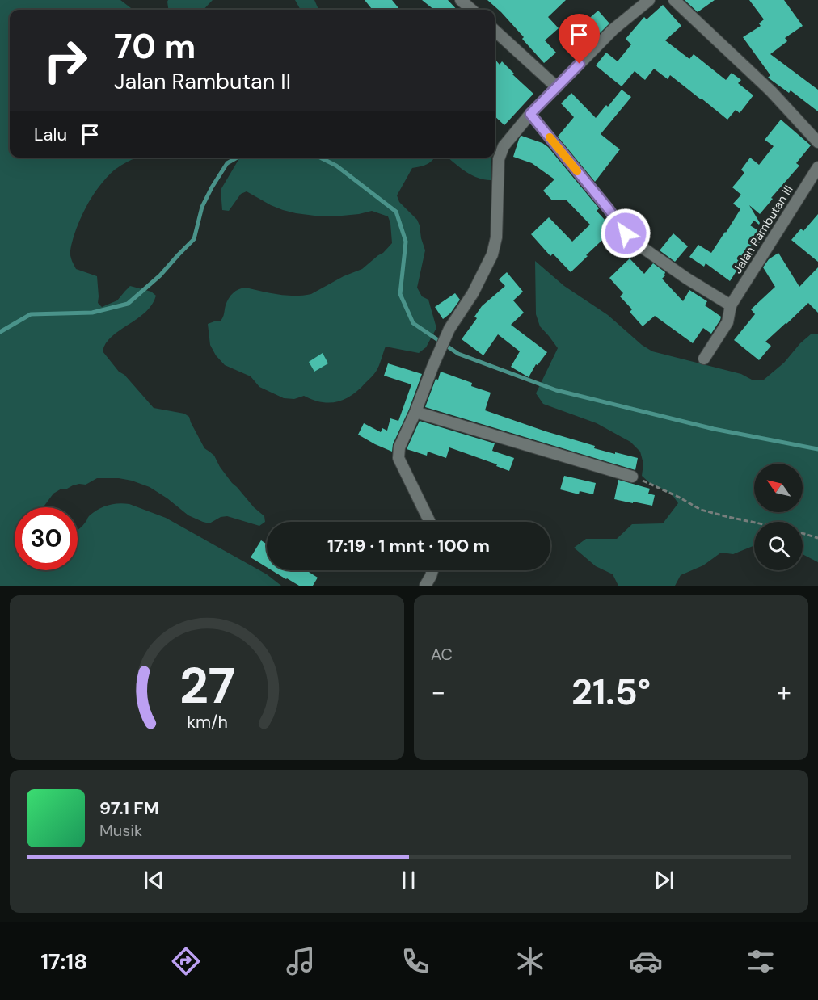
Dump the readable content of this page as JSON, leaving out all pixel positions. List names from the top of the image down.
{
  "streets": {
    "street": ["Jalan Rambutan III"]
  },
  "north": "top left",
  "page": {
    "turn": ["70 m", "Jalan Rambutan II"],
    "then": "Lalu",
    "limit": "30",
    "trip": "17:19 · 1 mnt · 100 m",
    "tile": "AC",
    "heat": ["−", "21.5°", "+"],
    "song": ["97.1 FM", "Musik"],
    "tabs": "17:18",
    "gauge": ["27", "km/h"]
  }
}
